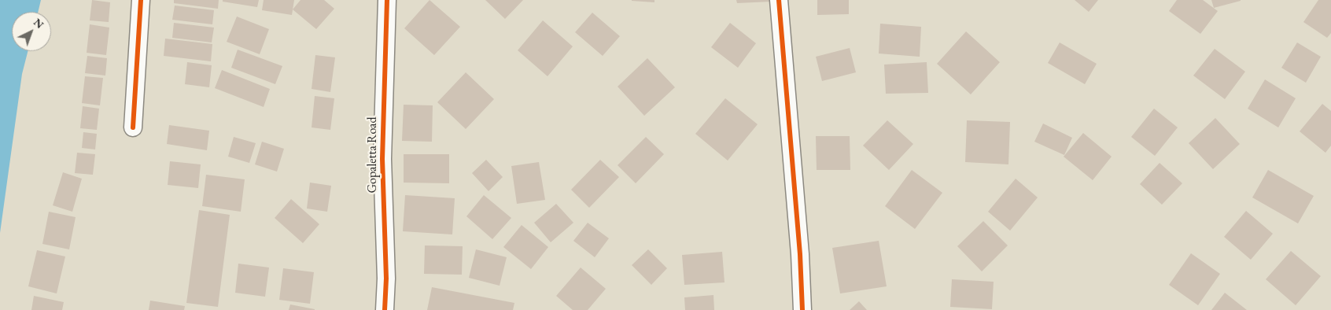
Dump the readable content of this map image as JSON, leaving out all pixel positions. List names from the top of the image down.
{
  "streets": {
    "street": ["Gopaletta Road"]
  },
  "north": "top right"
}
